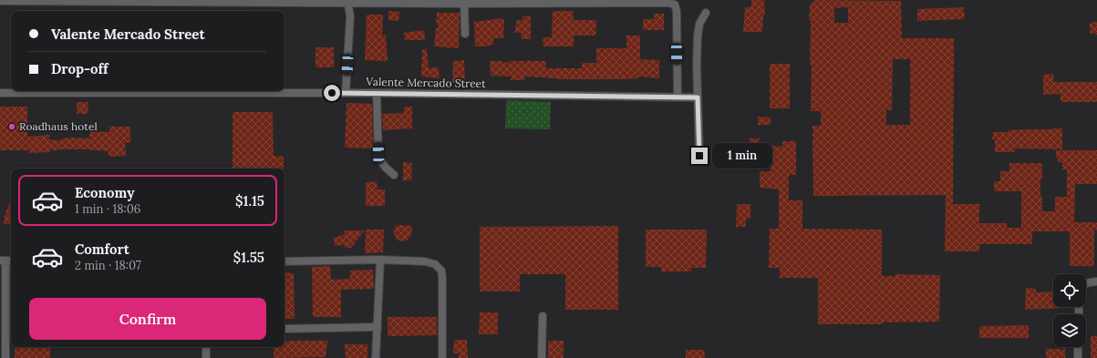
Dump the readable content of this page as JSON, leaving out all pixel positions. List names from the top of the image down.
{
  "streets": {
    "street": ["Valente Mercado Street"]
  },
  "places": ["Roadhaus hotel"],
  "page": {
    "banner": ["Valente Mercado Street", "Drop-off"],
    "bubble": "1 min",
    "list": [
      {
        "name": "Economy",
        "note": "1 min · 18:06",
        "value": "$1.15"
      },
      {
        "name": "Comfort",
        "note": "2 min · 18:07",
        "value": "$1.55"
      }
    ],
    "buttons": "Confirm"
  }
}
